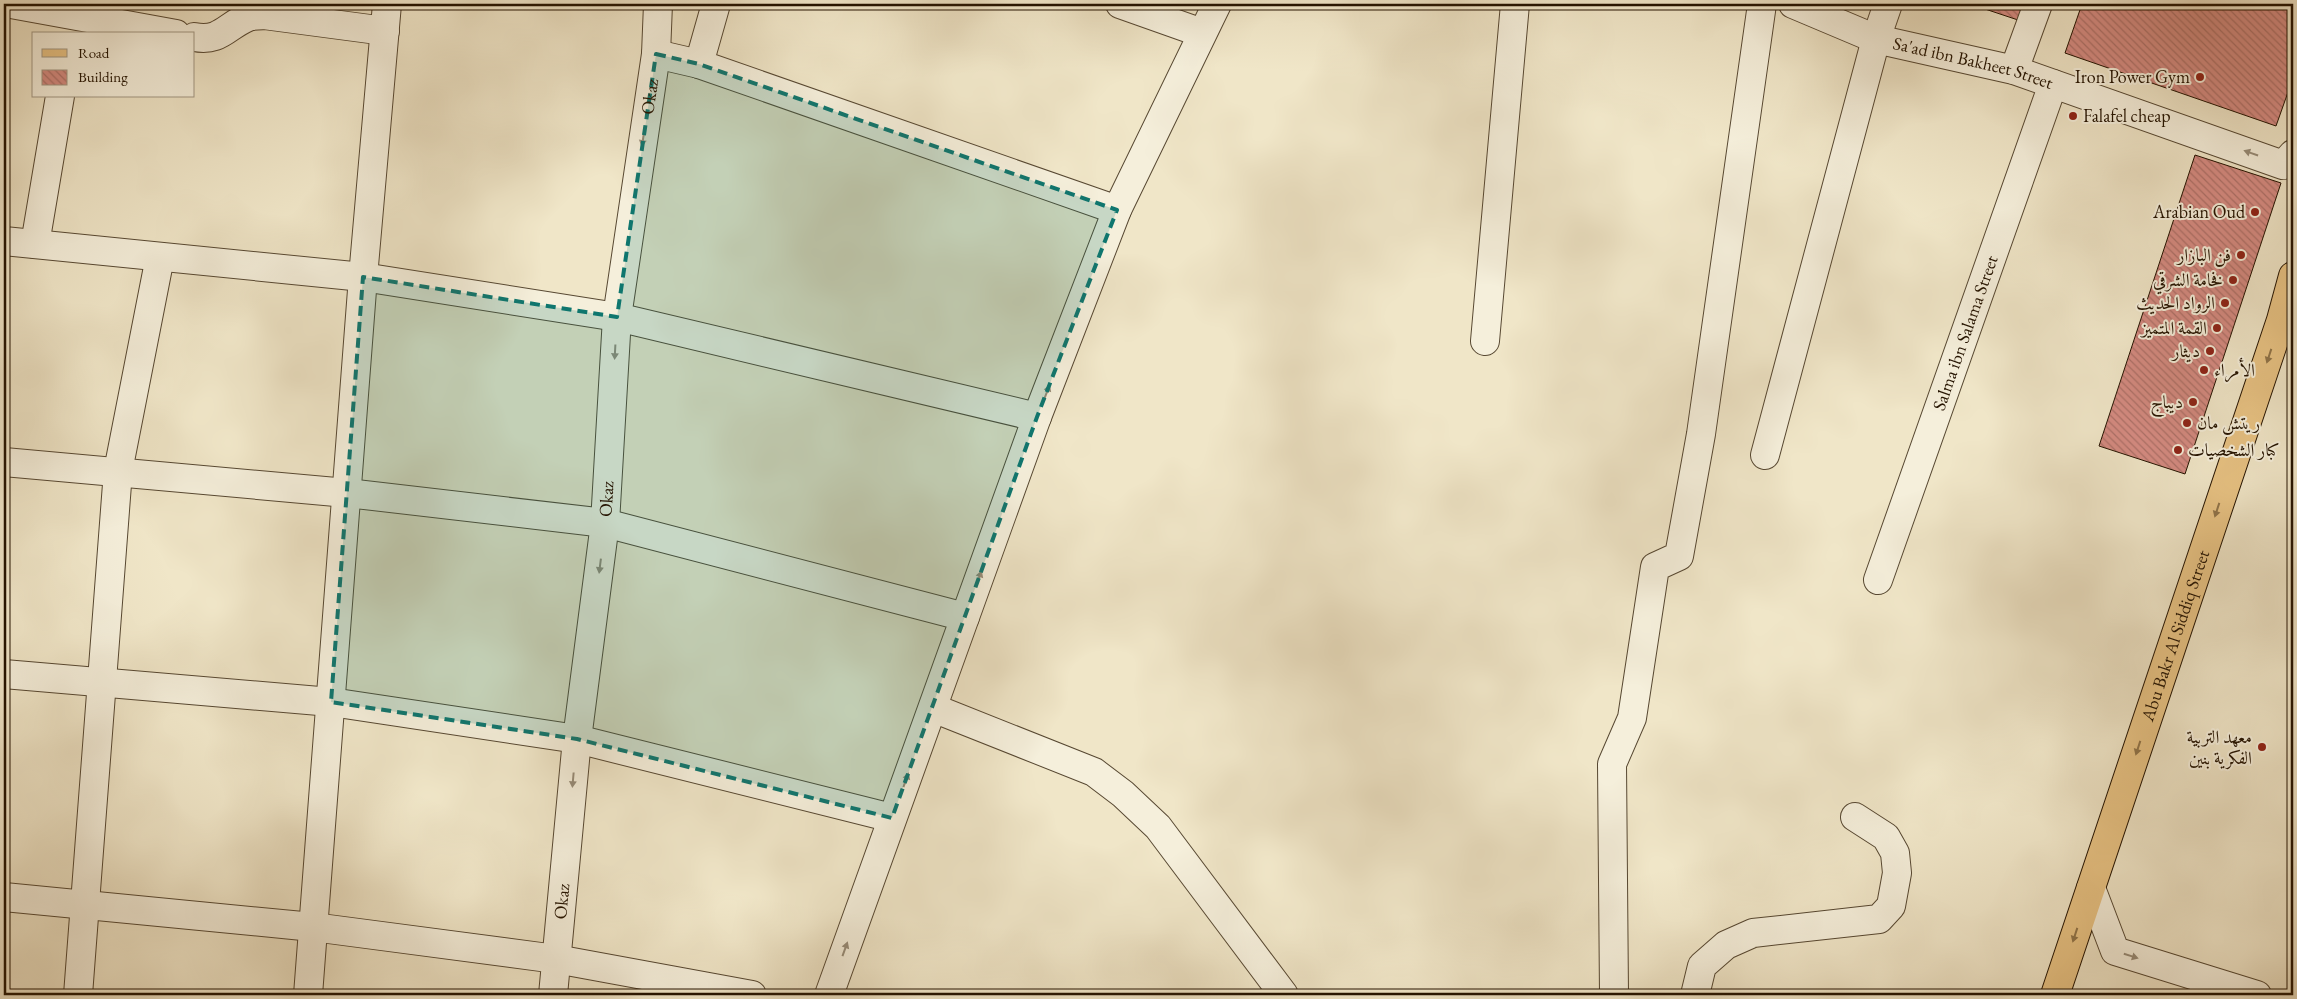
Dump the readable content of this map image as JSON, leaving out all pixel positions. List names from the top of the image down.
{
  "streets": {
    "main road": ["Abu Bakr Al Siddiq Street"],
    "street": ["Sa'ad ibn Bakheet Street", "Okaz", "Salma ibn Salama Street"]
  },
  "crossings": [
    ["Sa'ad ibn Bakheet Street", "Salma ibn Salama Street"]
  ],
  "one_way": ["Sa'ad ibn Bakheet Street", "Okaz", "Abu Bakr Al Siddiq Street"],
  "places": [
    "Iron Power Gym",
    "Falafel cheap",
    "Arabian Oud",
    "فن البازار",
    "فخامة الشرقي",
    "الرواد الحديث",
    "القمة المتميز",
    "ديثار",
    "الأمراء",
    "ديباج",
    "ريتش مان",
    "كبار الشخصيات",
    "معهد التربية الفكرية بنين"
  ],
  "legend": ["Road", "Building"]
}
